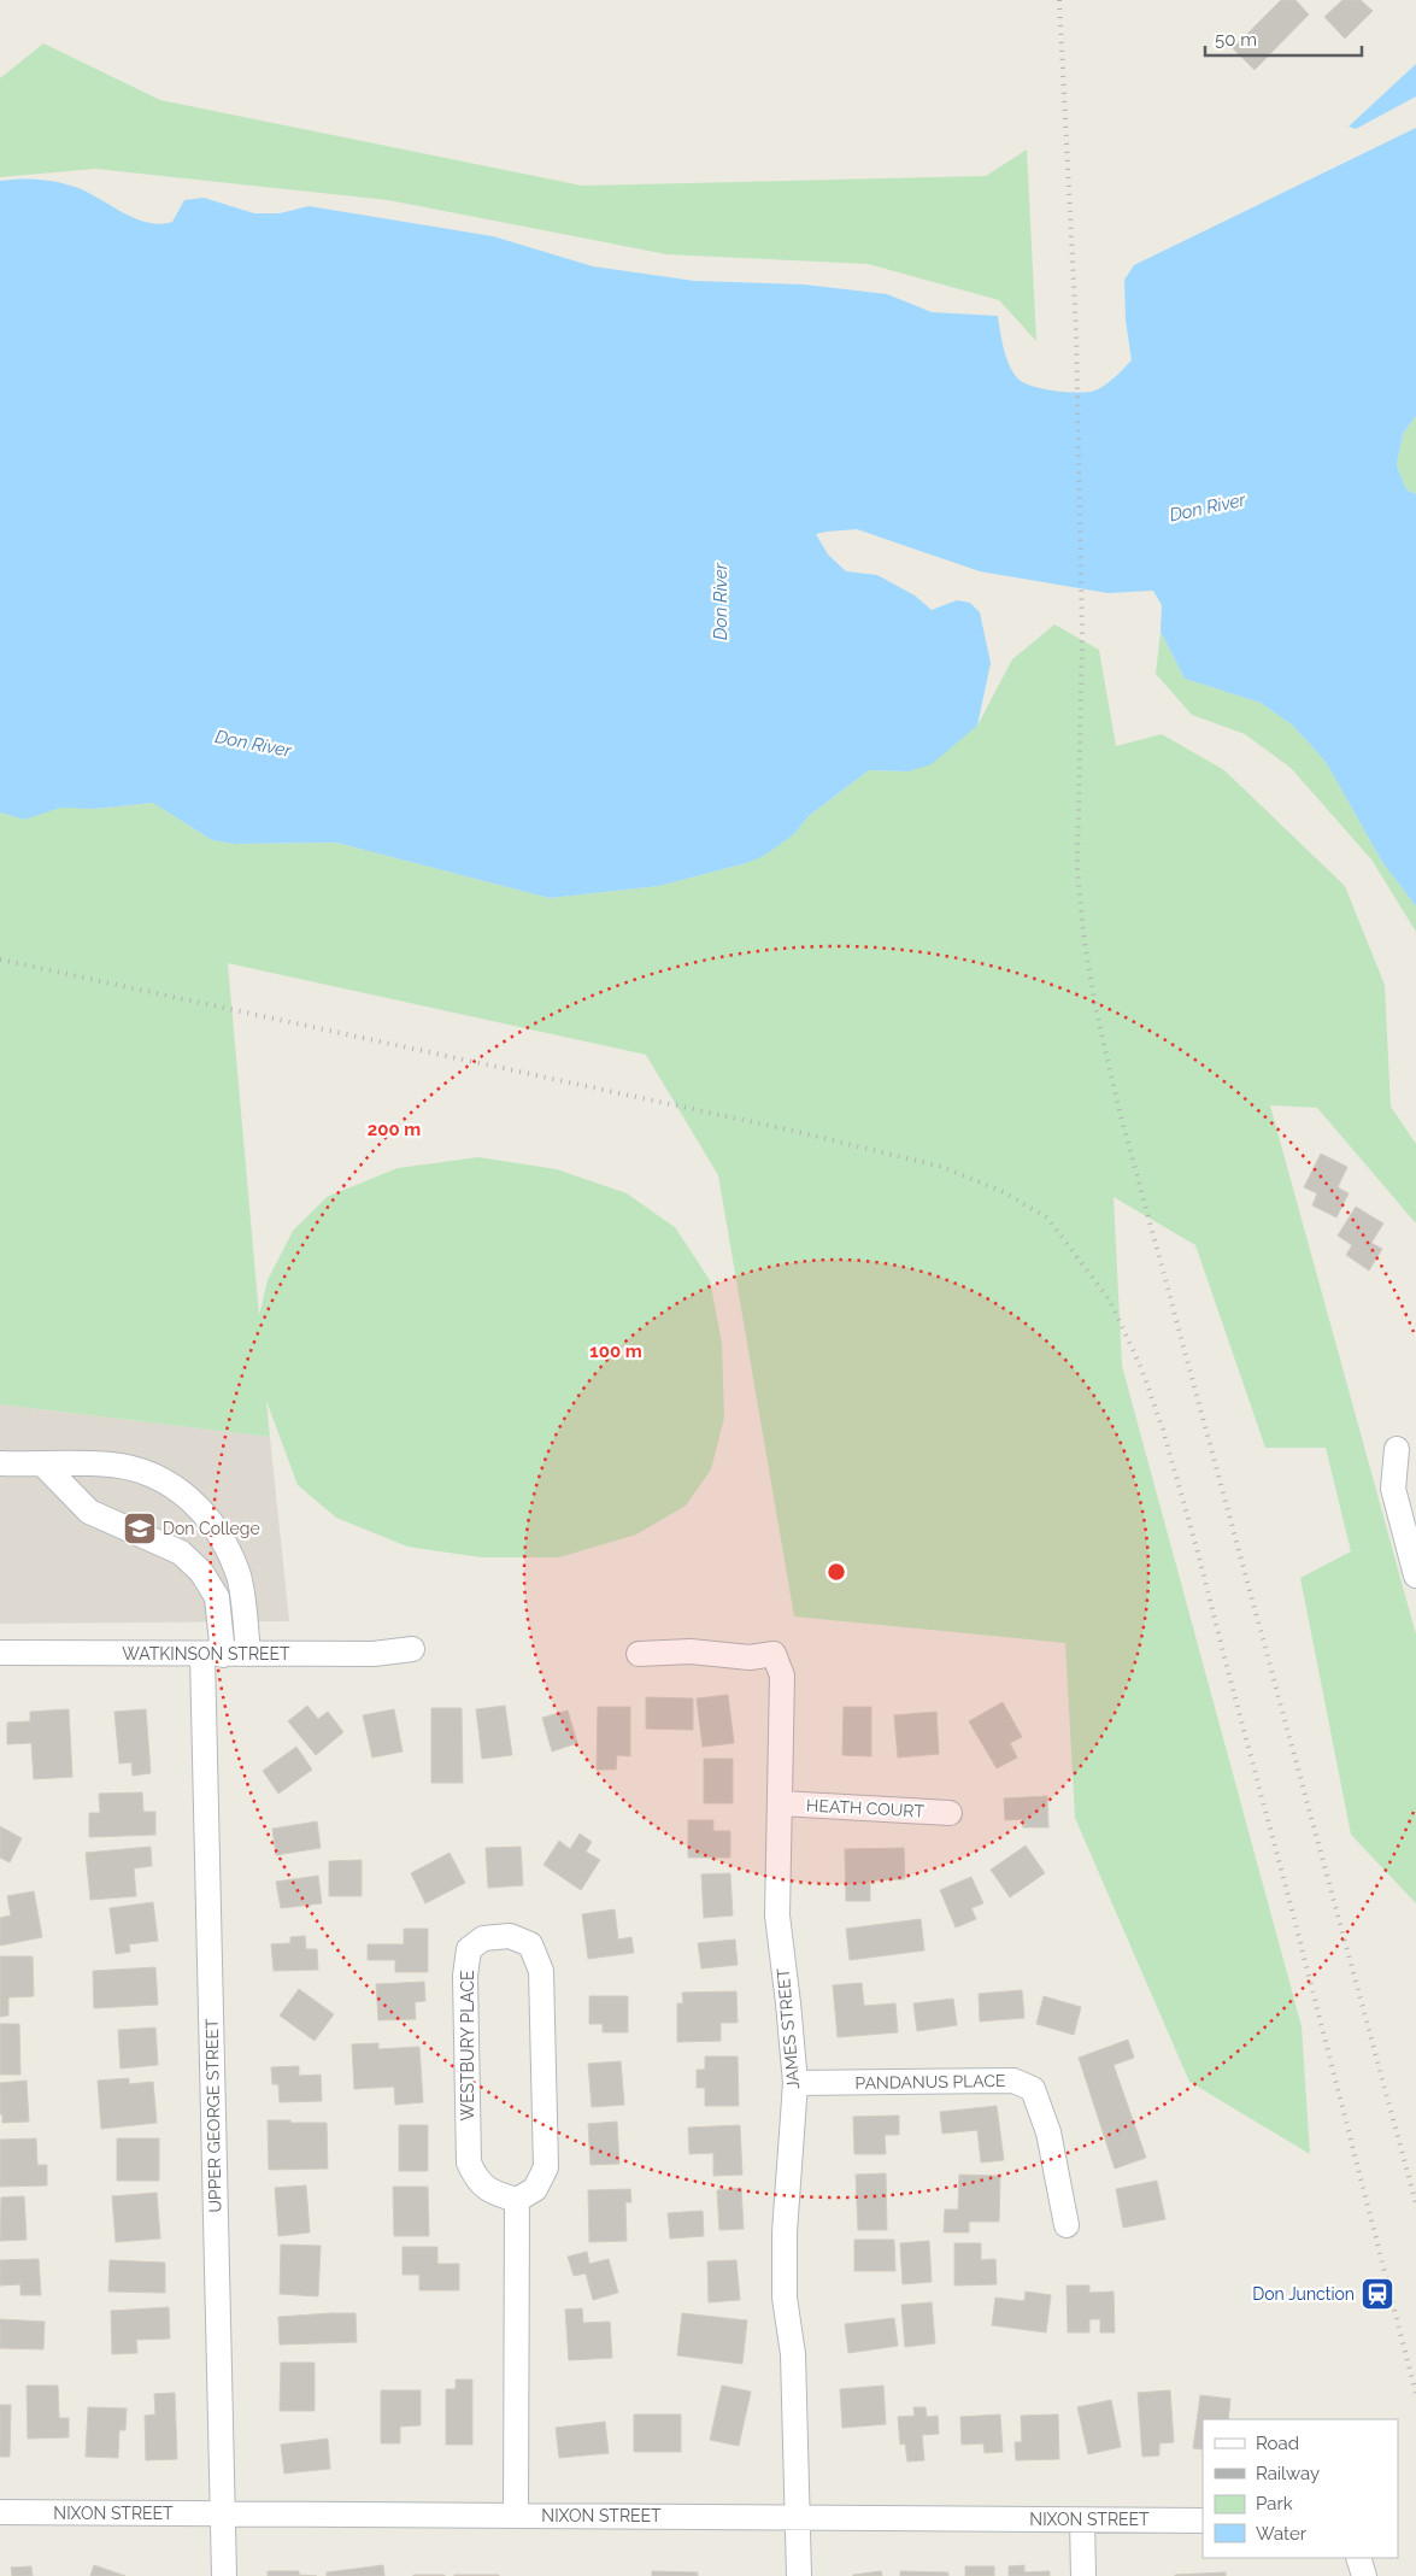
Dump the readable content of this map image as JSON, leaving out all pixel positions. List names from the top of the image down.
{
  "streets": {
    "street": [
      "WATKINSON STREET",
      "HEATH COURT",
      "JAMES STREET",
      "WESTBURY PLACE",
      "PANDANUS PLACE",
      "UPPER GEORGE STREET",
      "NIXON STREET"
    ]
  },
  "crossings": [
    ["WATKINSON STREET", "UPPER GEORGE STREET"],
    ["HEATH COURT", "JAMES STREET"],
    ["JAMES STREET", "PANDANUS PLACE"],
    ["JAMES STREET", "NIXON STREET"],
    ["UPPER GEORGE STREET", "NIXON STREET"]
  ],
  "water": ["Don River"],
  "places": {
    "school or university": ["Don College"],
    "station": ["Don Junction"]
  },
  "legend": [
    "Road",
    "Railway",
    "Park",
    "Water"
  ],
  "scale_bar": "50 m",
  "rings": ["200 m", "100 m"]
}
